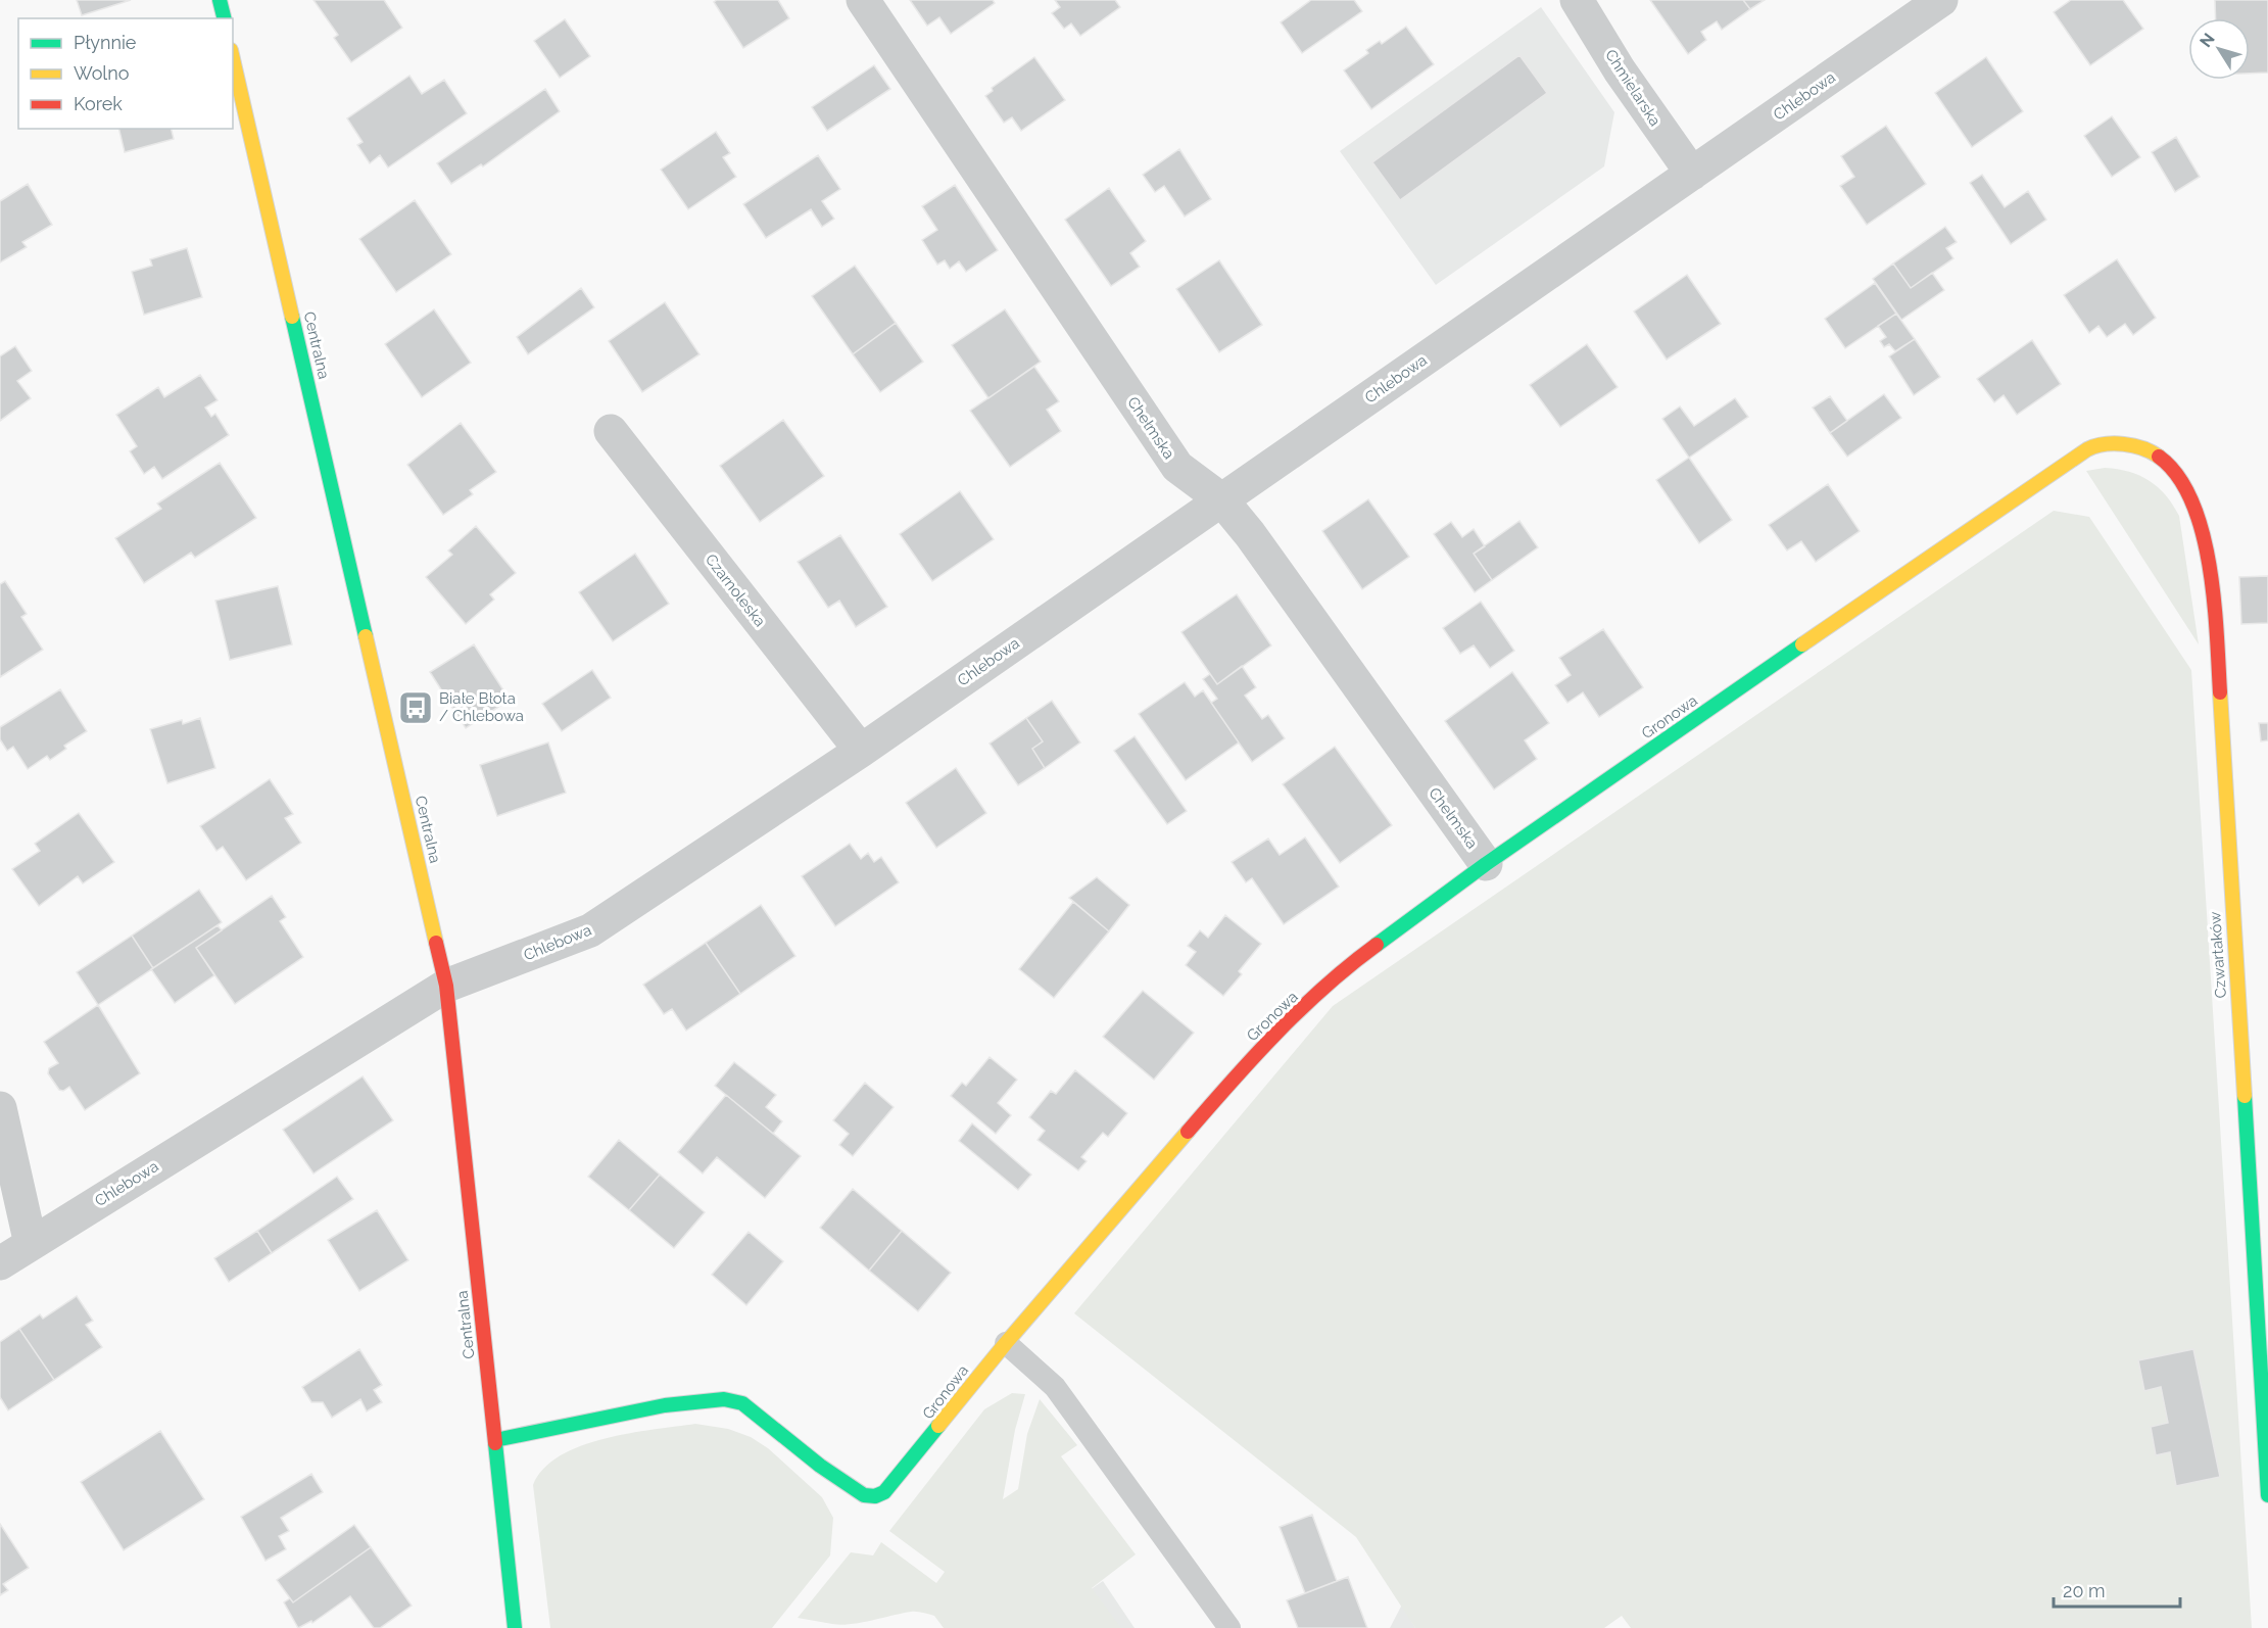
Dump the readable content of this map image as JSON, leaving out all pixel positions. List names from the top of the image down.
{
  "streets": {
    "street": [
      "Chmielarska",
      "Chlebowa",
      "Centralna",
      "Chełmska",
      "Czarnoleska",
      "Gronowa",
      "Czwartaków"
    ]
  },
  "crossings": [
    ["Chmielarska", "Chlebowa"],
    ["Chlebowa", "Centralna"],
    ["Chlebowa", "Chełmska"],
    ["Chlebowa", "Czarnoleska"],
    ["Centralna", "Gronowa"],
    ["Chełmska", "Gronowa"],
    ["Gronowa", "Czwartaków"]
  ],
  "places": {
    "bus stop": ["Białe Błota / Chlebowa"]
  },
  "legend": ["Płynnie", "Wolno", "Korek"],
  "scale_bar": "20 m",
  "north": "top left"
}
